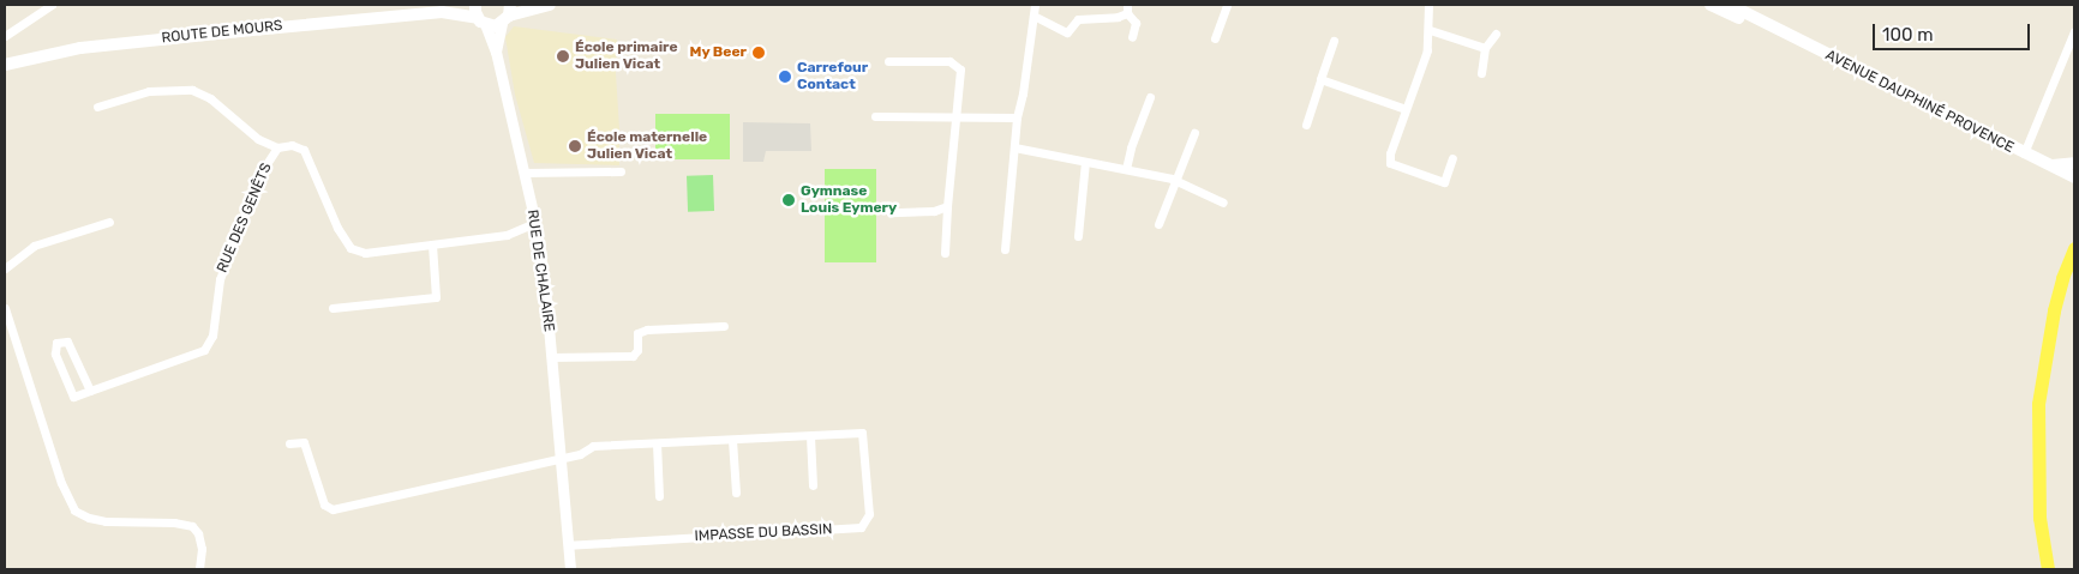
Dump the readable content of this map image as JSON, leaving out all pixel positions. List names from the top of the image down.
{
  "streets": {
    "main road": ["ROUTE DE MOURS", "AVENUE DAUPHINÉ PROVENCE"],
    "street": ["RUE DES GENÊTS", "RUE DE CHALAIRE", "IMPASSE DU BASSIN"]
  },
  "crossings": [
    ["ROUTE DE MOURS", "RUE DE CHALAIRE"],
    ["RUE DES GENÊTS", "RUE DE CHALAIRE"],
    ["RUE DE CHALAIRE", "IMPASSE DU BASSIN"]
  ],
  "places": [
    "My Beer",
    "École primaire Julien Vicat",
    "Carrefour Contact",
    "École maternelle Julien Vicat",
    "Gymnase Louis Eymery"
  ],
  "scale_bar": "100 m"
}
